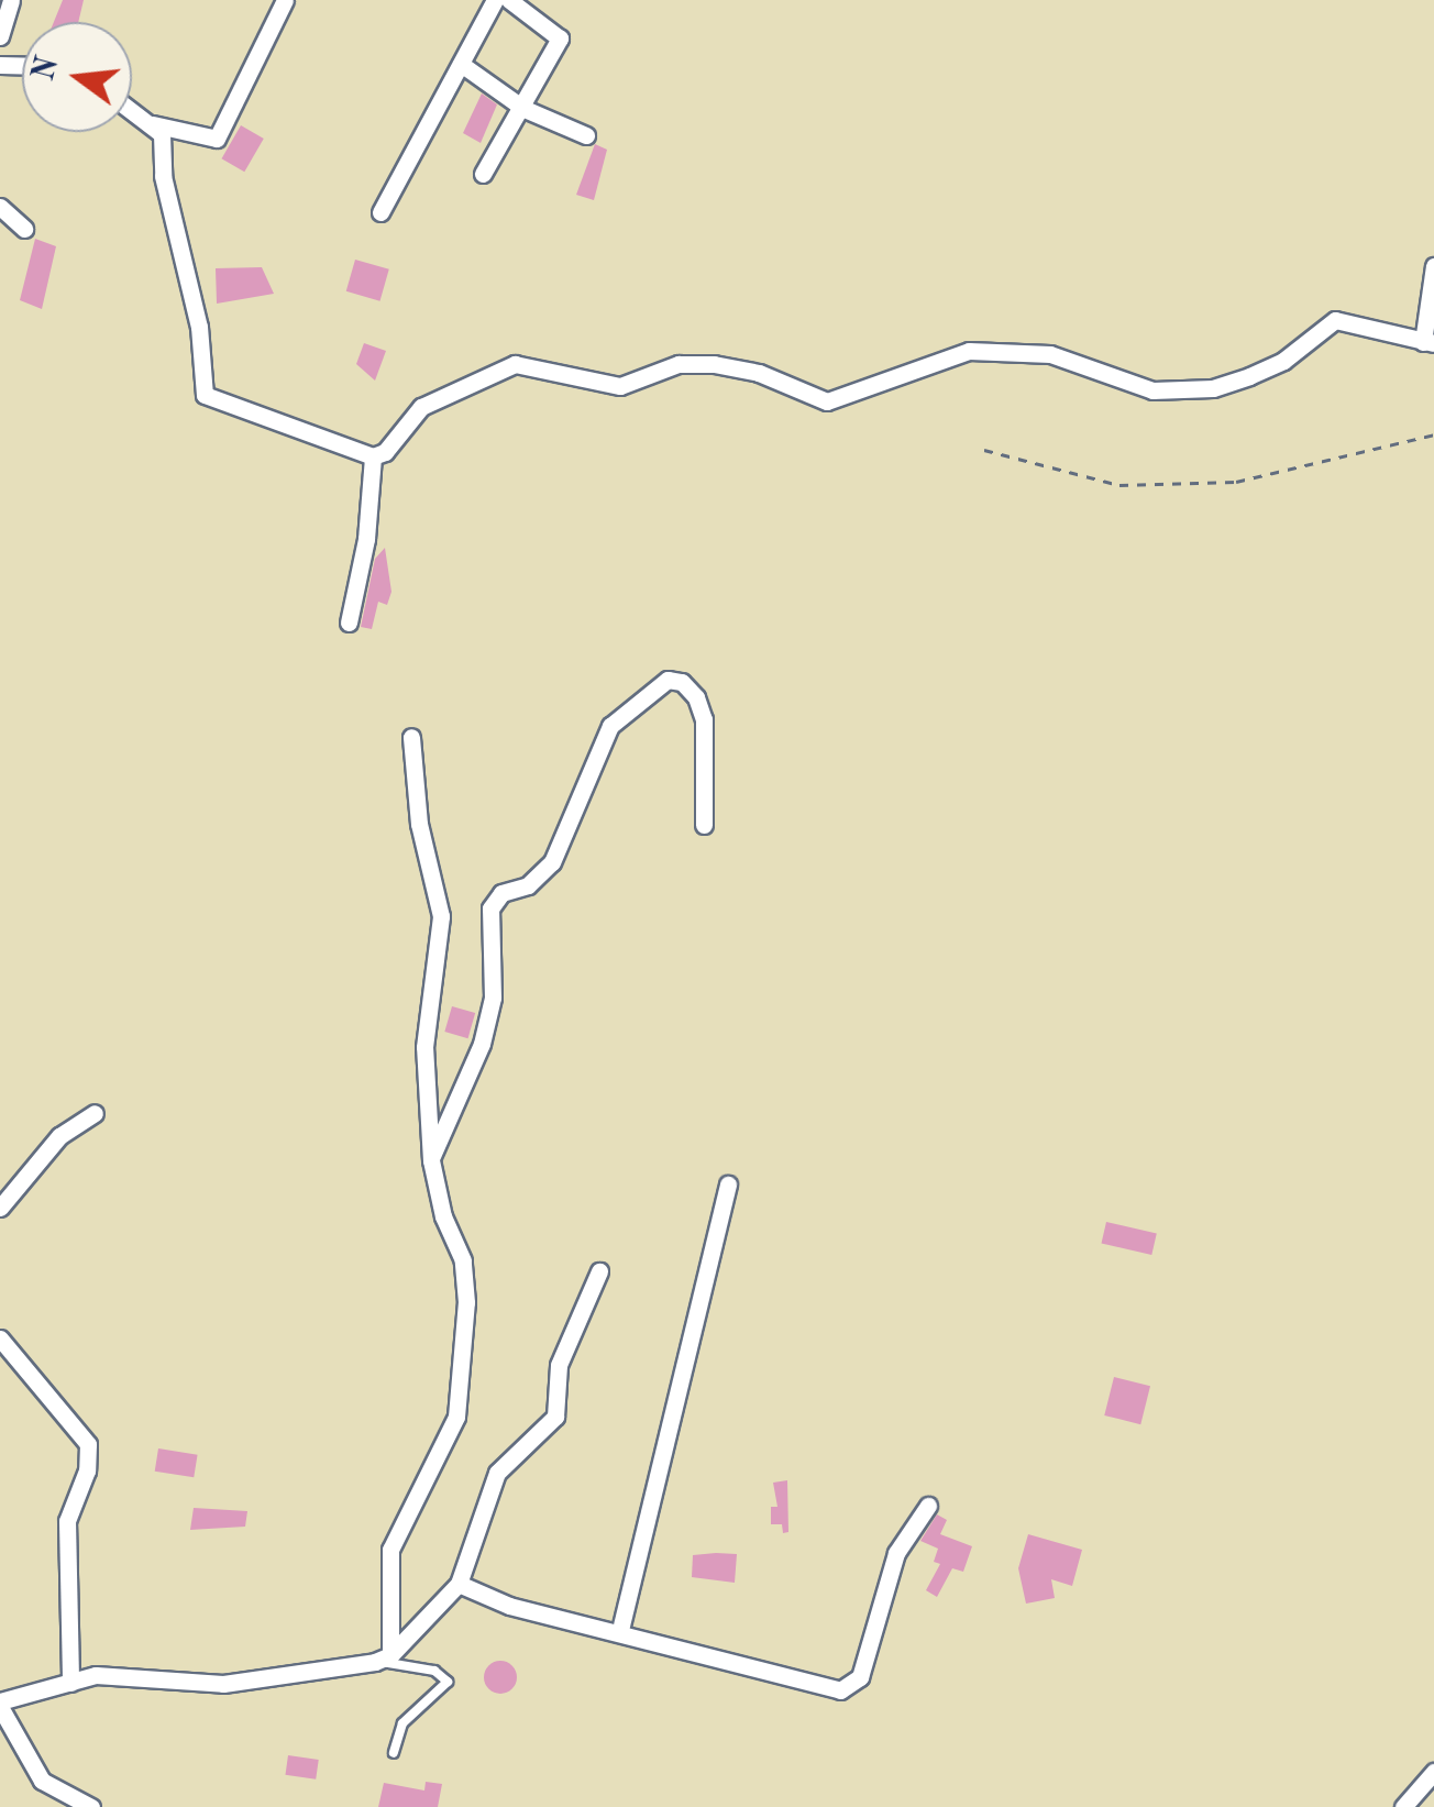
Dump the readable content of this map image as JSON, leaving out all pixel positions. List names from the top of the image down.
{
  "north": "left"
}
